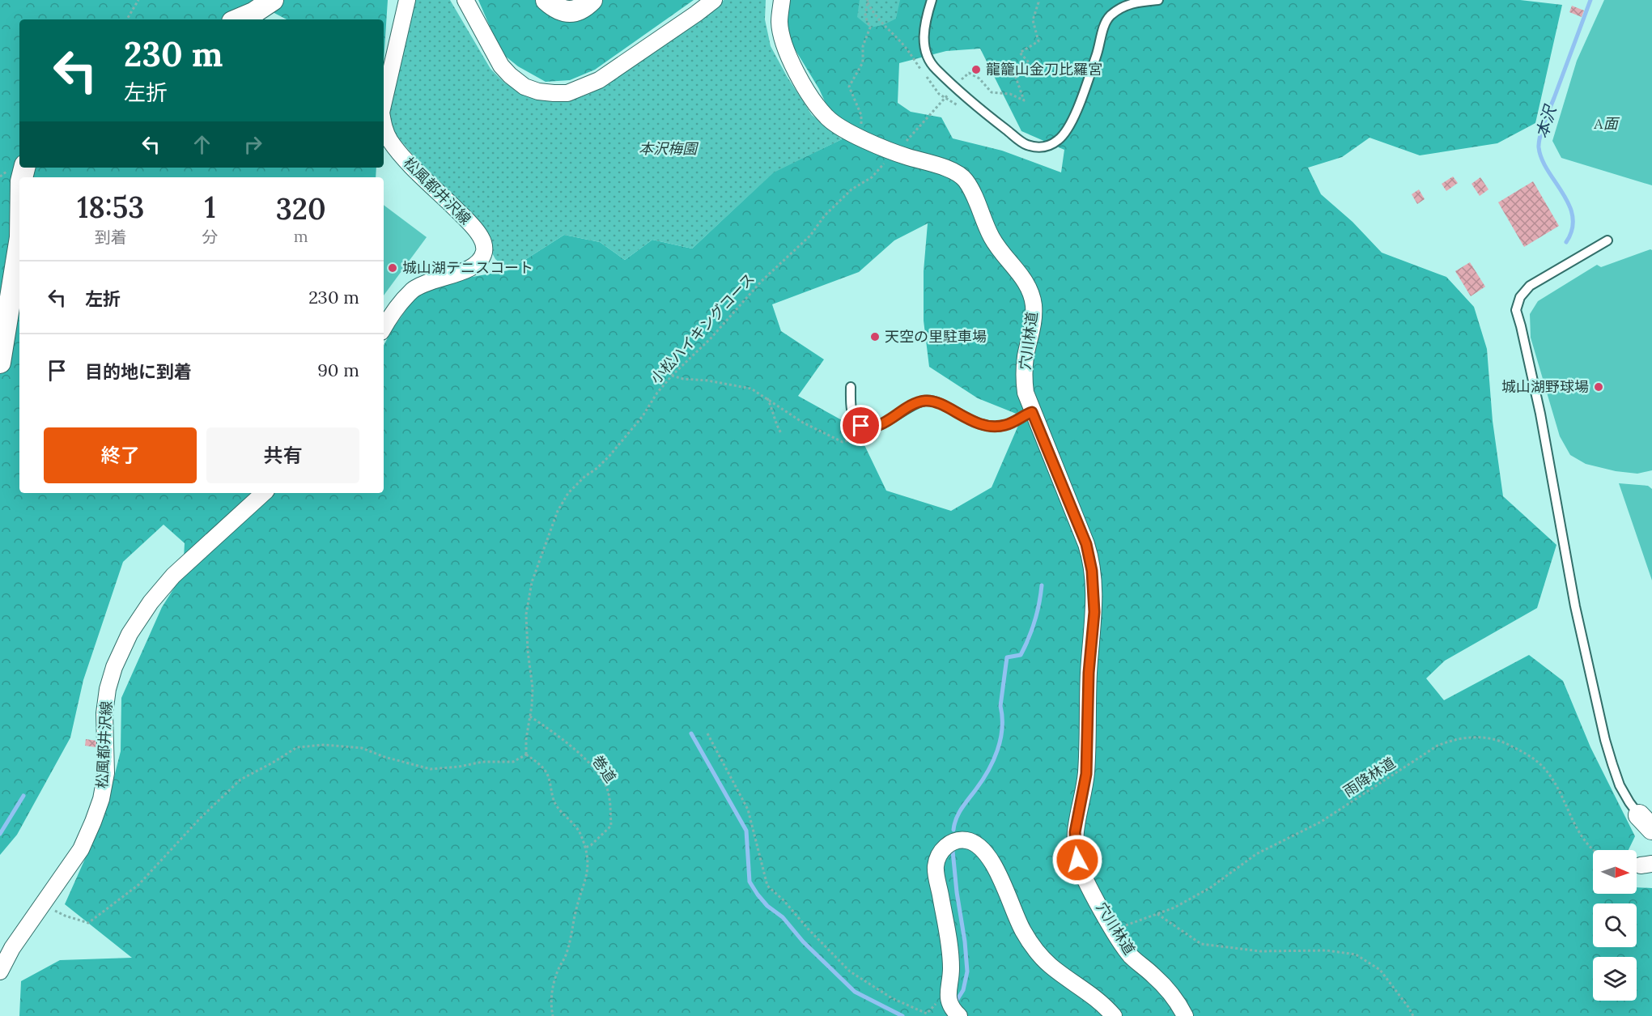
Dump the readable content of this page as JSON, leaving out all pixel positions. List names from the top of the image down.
{
  "streets": {
    "street": ["松風都井沢線", "穴川林道"],
    "path": ["小松ハイキングコース", "巻道", "雨降林道"]
  },
  "crossings": [
    ["小松ハイキングコース", "穴川林道"],
    ["小松ハイキングコース", "巻道"],
    ["穴川林道", "雨降林道"]
  ],
  "water": ["本沢"],
  "parks": ["A面", "本沢梅園"],
  "places": [
    "龍籠山金刀比羅宮",
    "城山湖テニスコート",
    "天空の里駐車場",
    "城山湖野球場"
  ],
  "north": "right",
  "page": {
    "turn": ["230 m", "左折"],
    "eta": [
      "18:53",
      "到着",
      "1",
      "分",
      "320",
      "m"
    ],
    "list": [
      {
        "name": "左折",
        "value": "230 m"
      },
      {
        "name": "目的地に到着",
        "value": "90 m"
      }
    ],
    "buttons": ["終了", "共有"]
  }
}
